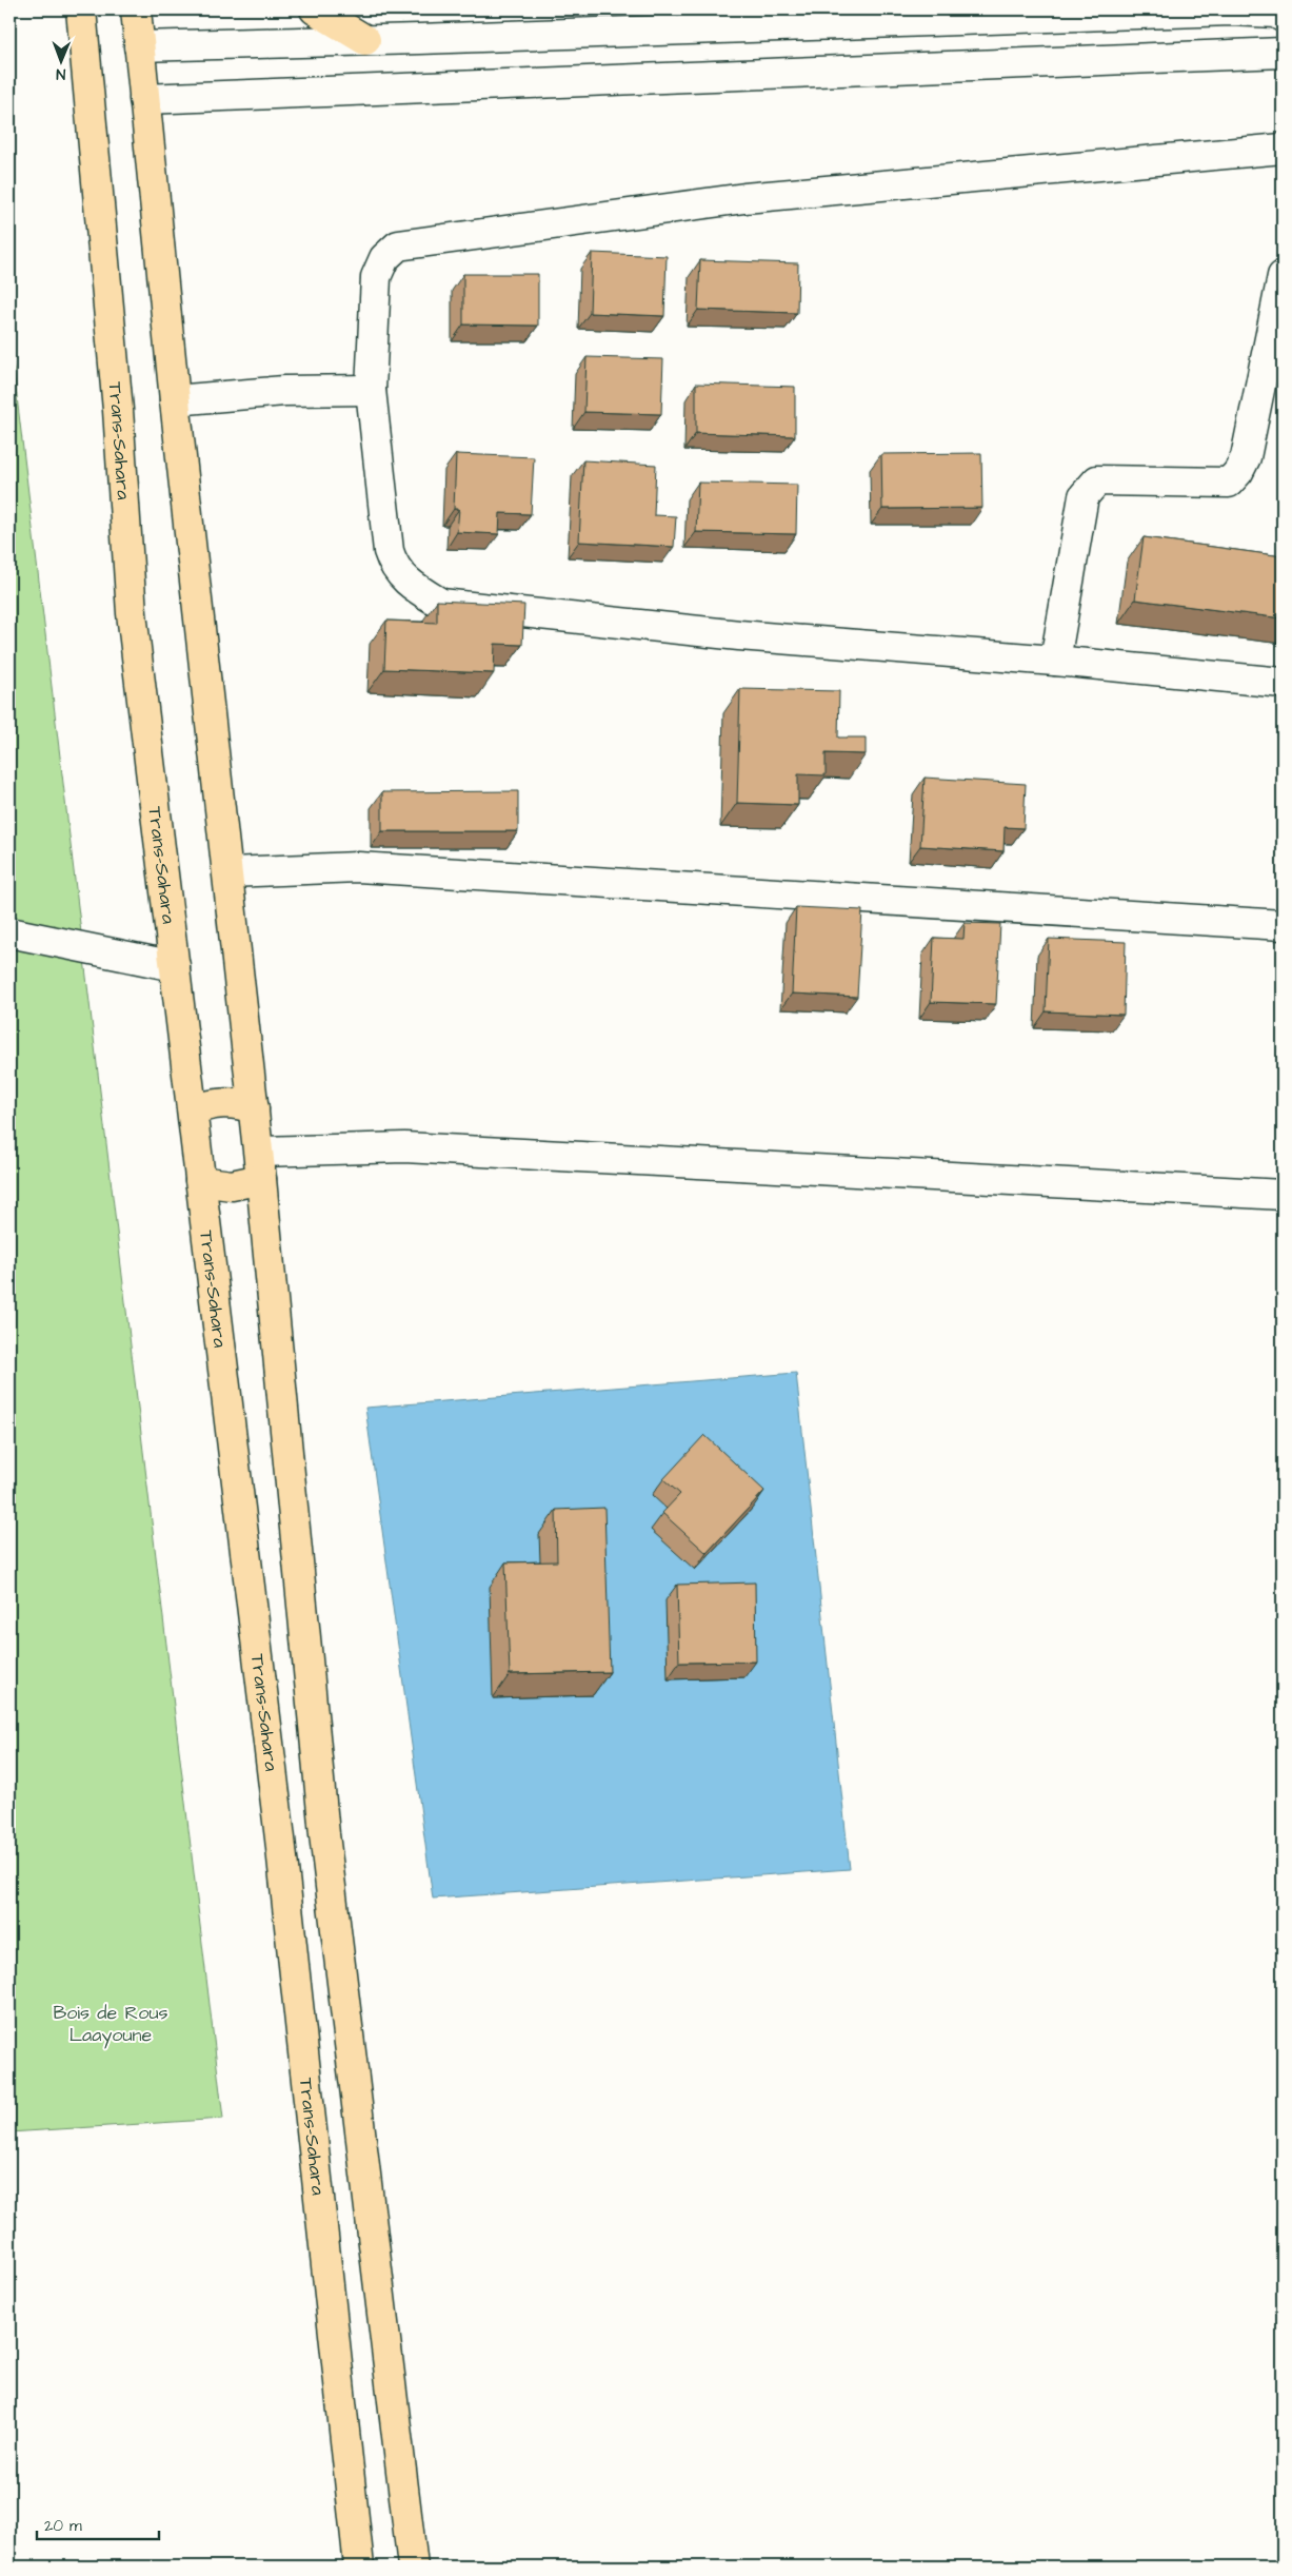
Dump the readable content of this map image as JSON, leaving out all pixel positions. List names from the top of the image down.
{
  "streets": {
    "highway": ["Trans-Sahara"]
  },
  "parks": ["Bois de Rous Laayoune"],
  "scale_bar": "20 m",
  "north": "bottom"
}
